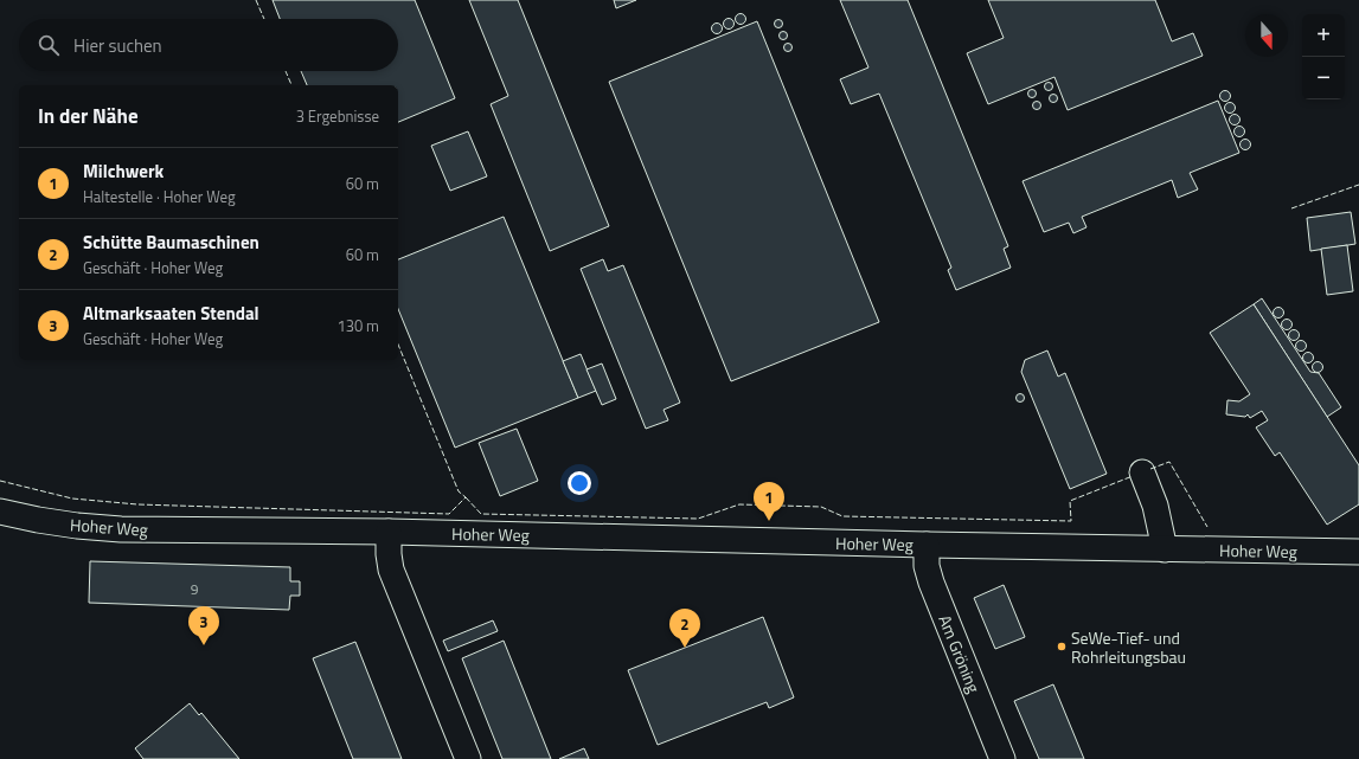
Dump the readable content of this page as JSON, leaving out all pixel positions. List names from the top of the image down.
{
  "streets": {
    "street": ["Hoher Weg", "Am Gröning"]
  },
  "crossings": [
    ["Hoher Weg", "Am Gröning"]
  ],
  "places": ["SeWe-Tief- und Rohrleitungsbau"],
  "house_numbers": ["9"],
  "north": "bottom",
  "page": {
    "map_buttons": ["+", "−"],
    "search": "Hier suchen",
    "heading": ["In der Nähe", "3 Ergebnisse"],
    "list": [
      {
        "mark": "1",
        "name": "Milchwerk",
        "note": "Haltestelle · Hoher Weg",
        "value": "60 m"
      },
      {
        "mark": "2",
        "name": "Schütte Baumaschinen",
        "note": "Geschäft · Hoher Weg",
        "value": "60 m"
      },
      {
        "mark": "3",
        "name": "Altmarksaaten Stendal",
        "note": "Geschäft · Hoher Weg",
        "value": "130 m"
      }
    ],
    "pins": ["1", "3", "2"]
  }
}
